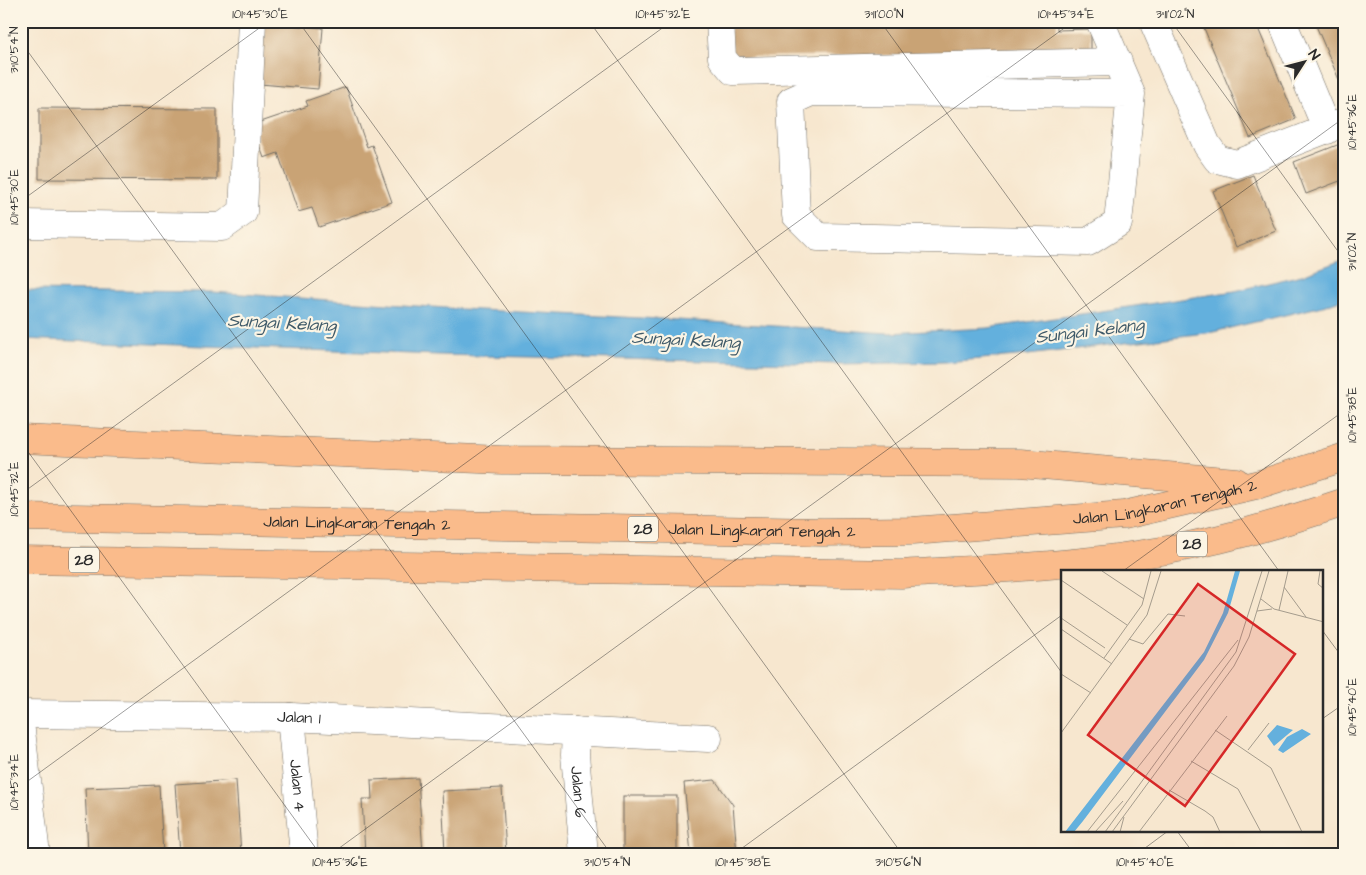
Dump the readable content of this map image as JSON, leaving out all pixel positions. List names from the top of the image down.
{
  "streets": {
    "highway": ["Jalan Lingkaran Tengah 2", "28"],
    "street": ["Jalan 1", "Jalan 4", "Jalan 6"]
  },
  "crossings": [
    ["Jalan 1", "Jalan 4"],
    ["Jalan 1", "Jalan 6"]
  ],
  "water": ["Sungai Kelang"],
  "north": "top right",
  "coordinates": [
    "101°45'30\"E",
    "101°45'32\"E",
    "3°11'00\"N",
    "101°45'34\"E",
    "3°11'02\"N",
    "3°10'54\"N",
    "101°45'36\"E",
    "101°45'38\"E",
    "101°45'40\"E",
    "3°10'56\"N"
  ]
}
